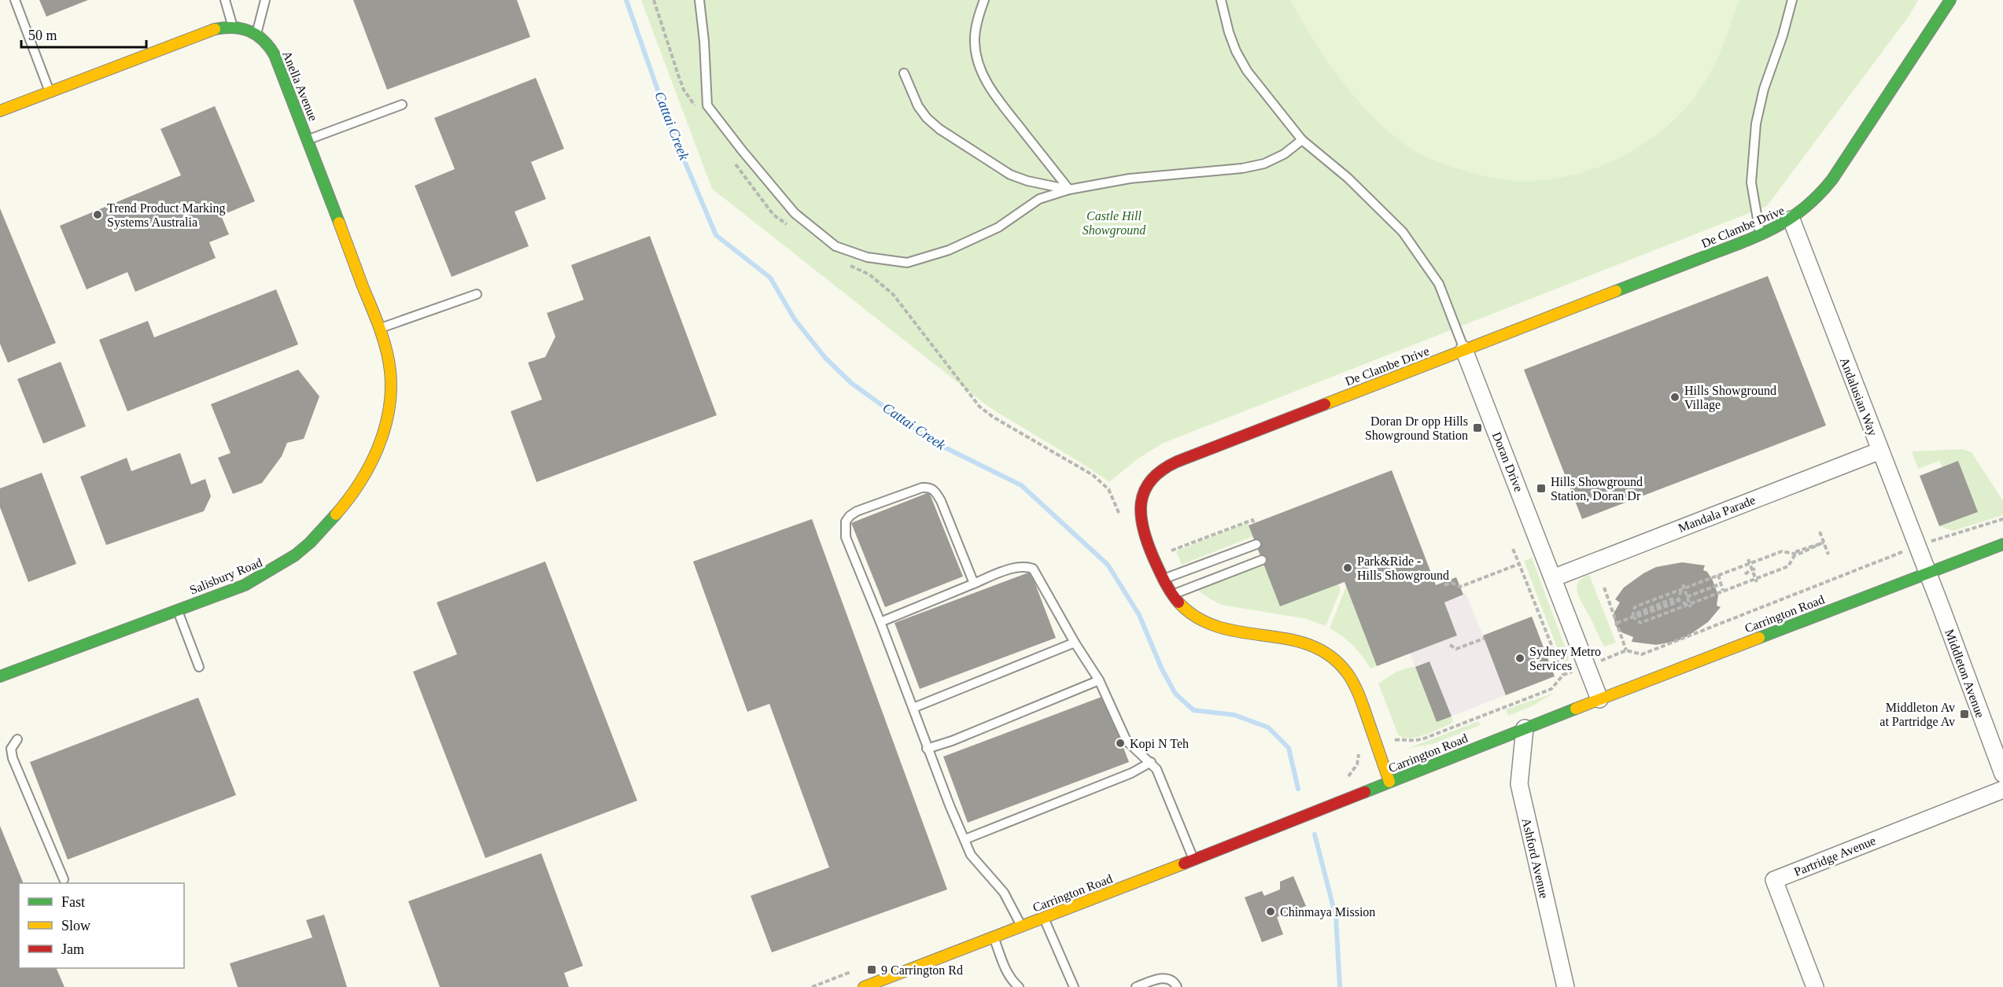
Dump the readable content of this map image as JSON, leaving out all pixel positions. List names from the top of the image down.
{
  "streets": {
    "street": [
      "Anella Avenue",
      "De Clambe Drive",
      "Andalusian Way",
      "Doran Drive",
      "Mandala Parade",
      "Salisbury Road",
      "Carrington Road",
      "Middleton Avenue",
      "Partridge Avenue",
      "Ashford Avenue"
    ]
  },
  "crossings": [
    ["Anella Avenue", "Salisbury Road"],
    ["De Clambe Drive", "Andalusian Way"],
    ["De Clambe Drive", "Doran Drive"],
    ["De Clambe Drive", "Carrington Road"],
    ["Andalusian Way", "Mandala Parade"],
    ["Andalusian Way", "Carrington Road"],
    ["Andalusian Way", "Middleton Avenue"],
    ["Doran Drive", "Mandala Parade"],
    ["Doran Drive", "Carrington Road"],
    ["Carrington Road", "Middleton Avenue"],
    ["Carrington Road", "Ashford Avenue"]
  ],
  "water": ["Cattai Creek"],
  "parks": ["Castle Hill Showground"],
  "places": {
    "other": [
      "Trend Product Marking Systems Australia",
      "Hills Showground Village",
      "Park&Ride - Hills Showground",
      "Sydney Metro Services",
      "Kopi N Teh",
      "Chinmaya Mission"
    ],
    "transit": [
      "Doran Dr opp Hills Showground Station",
      "Hills Showground Station, Doran Dr",
      "Middleton Av at Partridge Av",
      "9 Carrington Rd"
    ]
  },
  "legend": ["Fast", "Slow", "Jam"],
  "scale_bar": "50 m"
}
